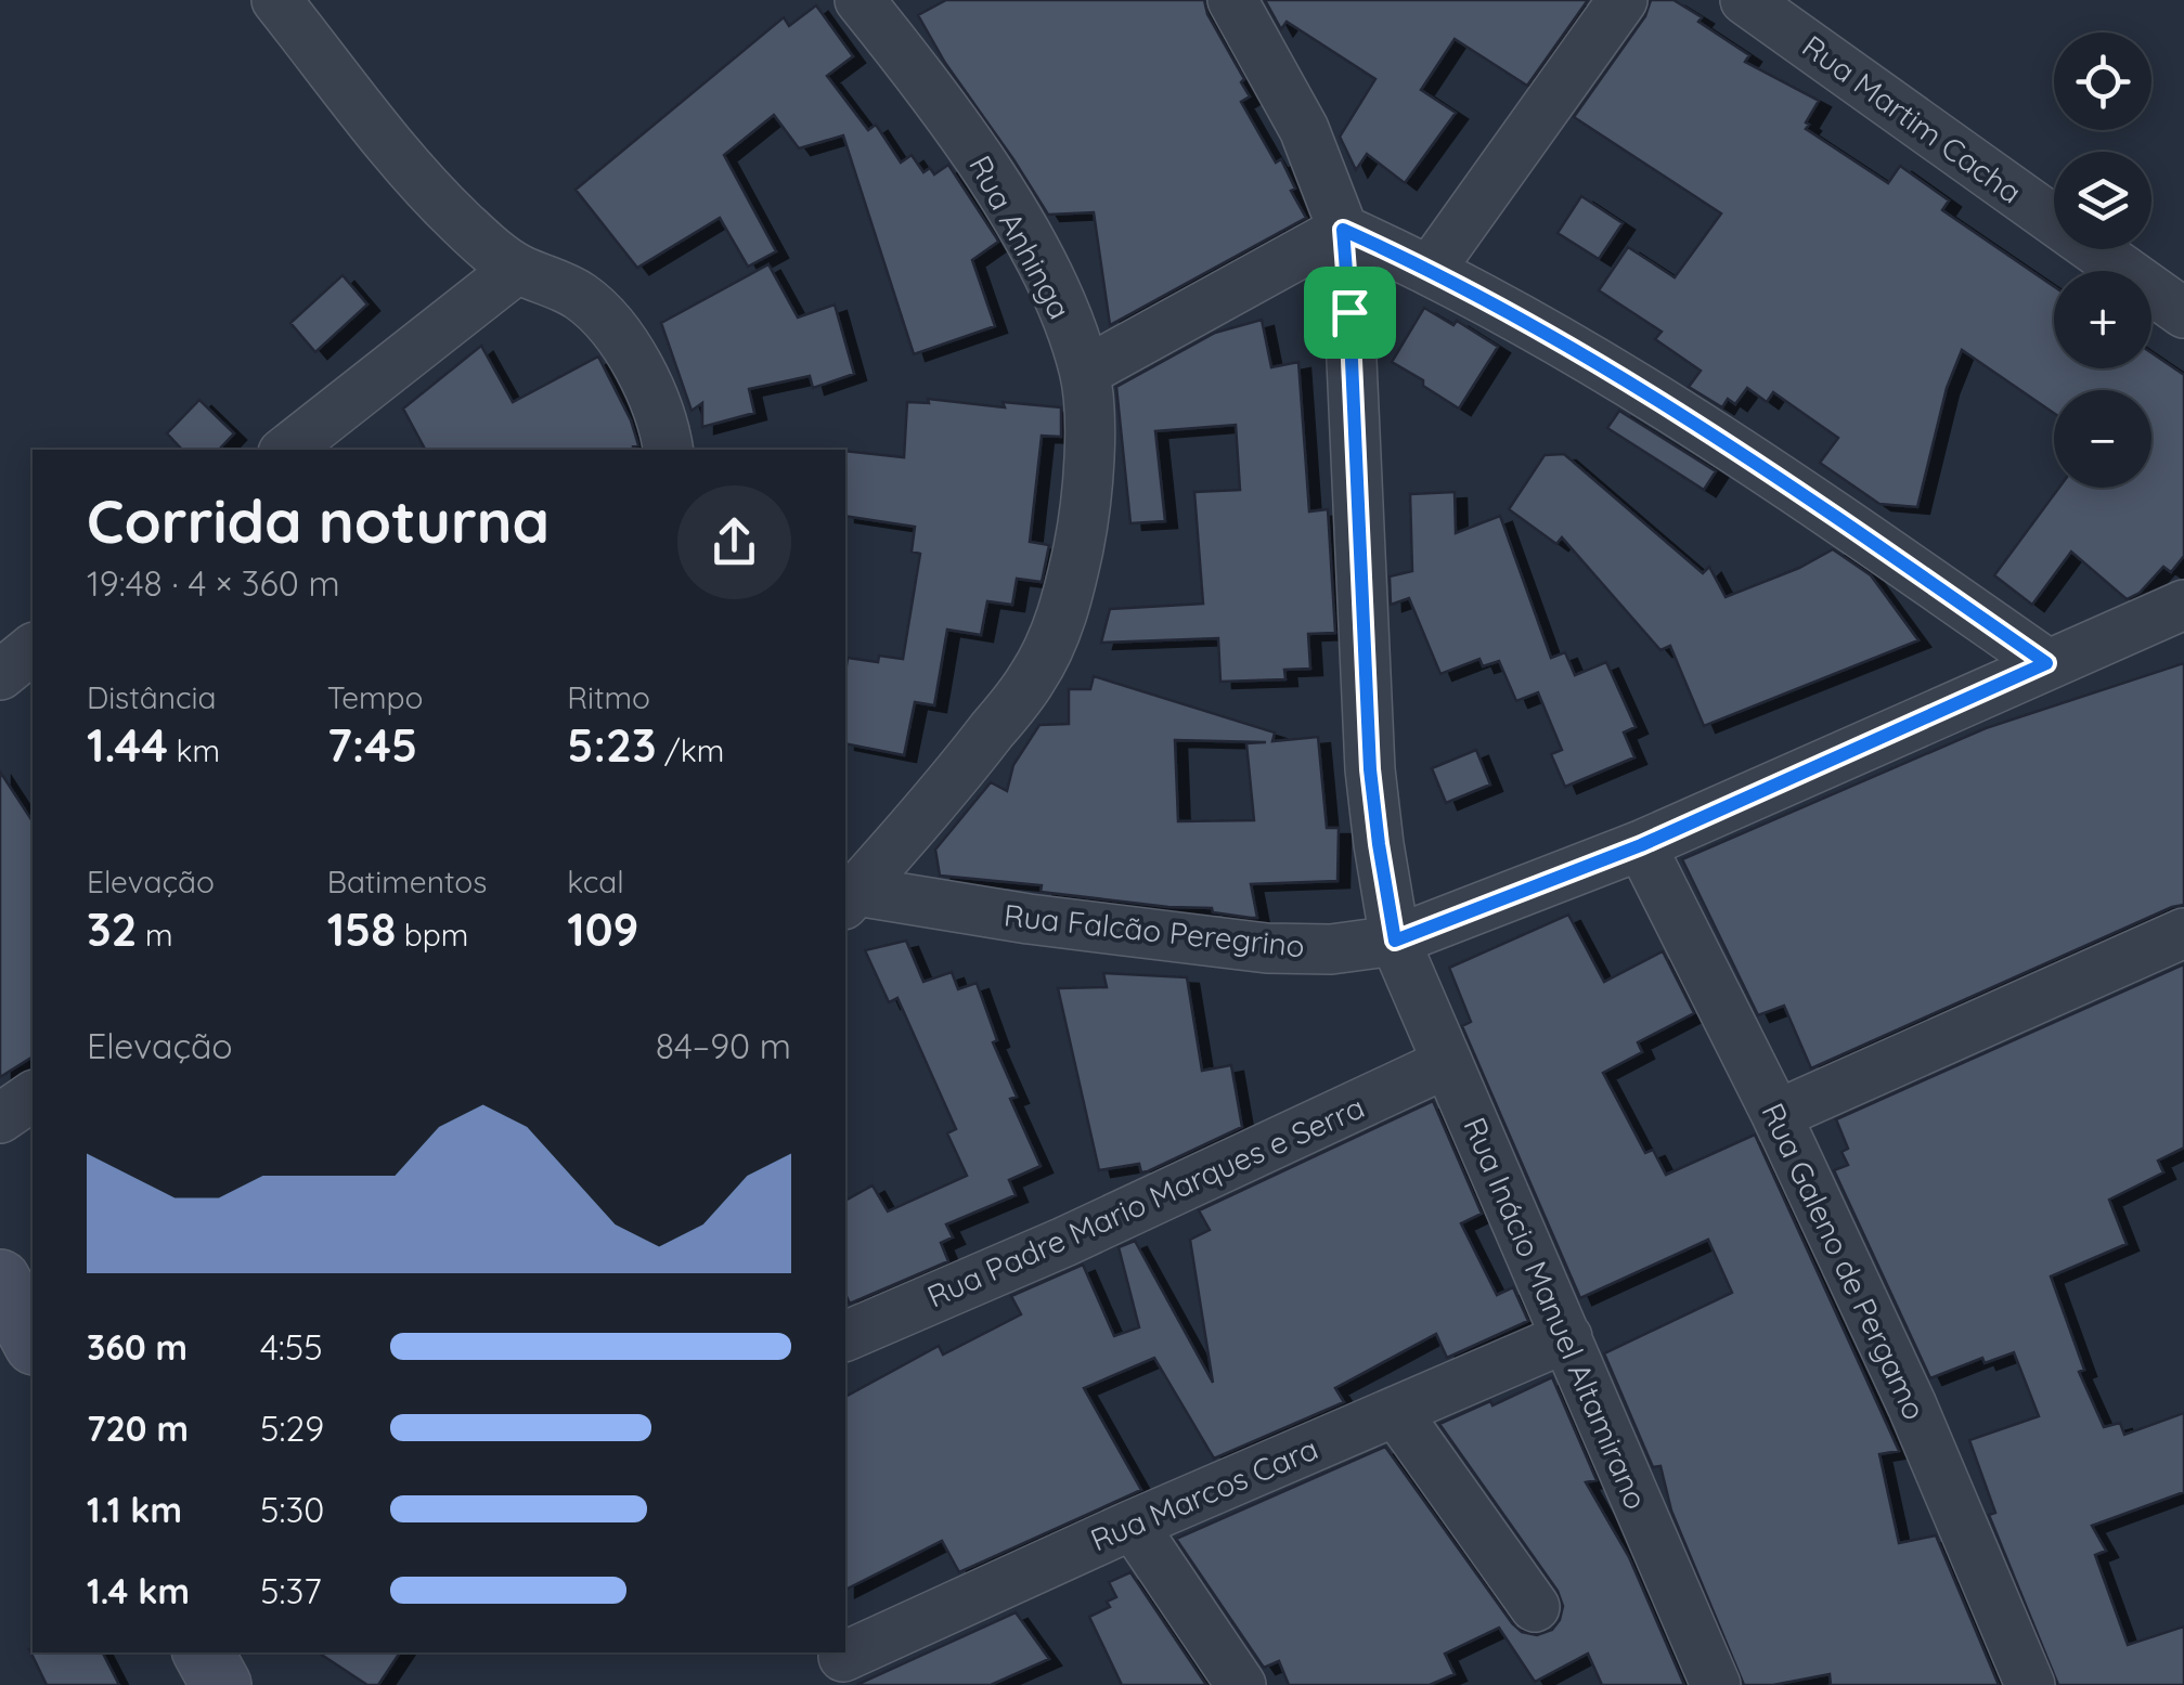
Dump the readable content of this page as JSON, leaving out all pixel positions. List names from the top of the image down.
{
  "streets": {
    "street": [
      "Rua Martim Cacha",
      "Rua Anhinga",
      "Rua Falcão Peregrino",
      "Rua Padre Mario Marques e Serra",
      "Rua Galeno de Pergamo",
      "Rua Inácio Manuel Altamirano",
      "Rua Marcos Cara"
    ]
  },
  "crossings": [
    ["Rua Anhinga", "Rua Falcão Peregrino"],
    ["Rua Falcão Peregrino", "Rua Galeno de Pergamo"],
    ["Rua Falcão Peregrino", "Rua Inácio Manuel Altamirano"],
    ["Rua Padre Mario Marques e Serra", "Rua Inácio Manuel Altamirano"],
    ["Rua Inácio Manuel Altamirano", "Rua Marcos Cara"]
  ],
  "page": {
    "map_buttons": ["+", "−"],
    "heading": ["Corrida noturna", "19:48 · 4 × 360 m"],
    "stats": [
      ["Distância", "1.44 km"],
      ["Tempo", "7:45"],
      ["Ritmo", "5:23 /km"],
      ["Elevação", "32 m"],
      ["Batimentos", "158 bpm"],
      ["kcal", "109"]
    ],
    "chart": ["Elevação", "84–90 m"],
    "list": [
      {
        "name": "360 m",
        "note": "4:55"
      },
      {
        "name": "720 m",
        "note": "5:29"
      },
      {
        "name": "1.1 km",
        "note": "5:30"
      },
      {
        "name": "1.4 km",
        "note": "5:37"
      }
    ]
  }
}
